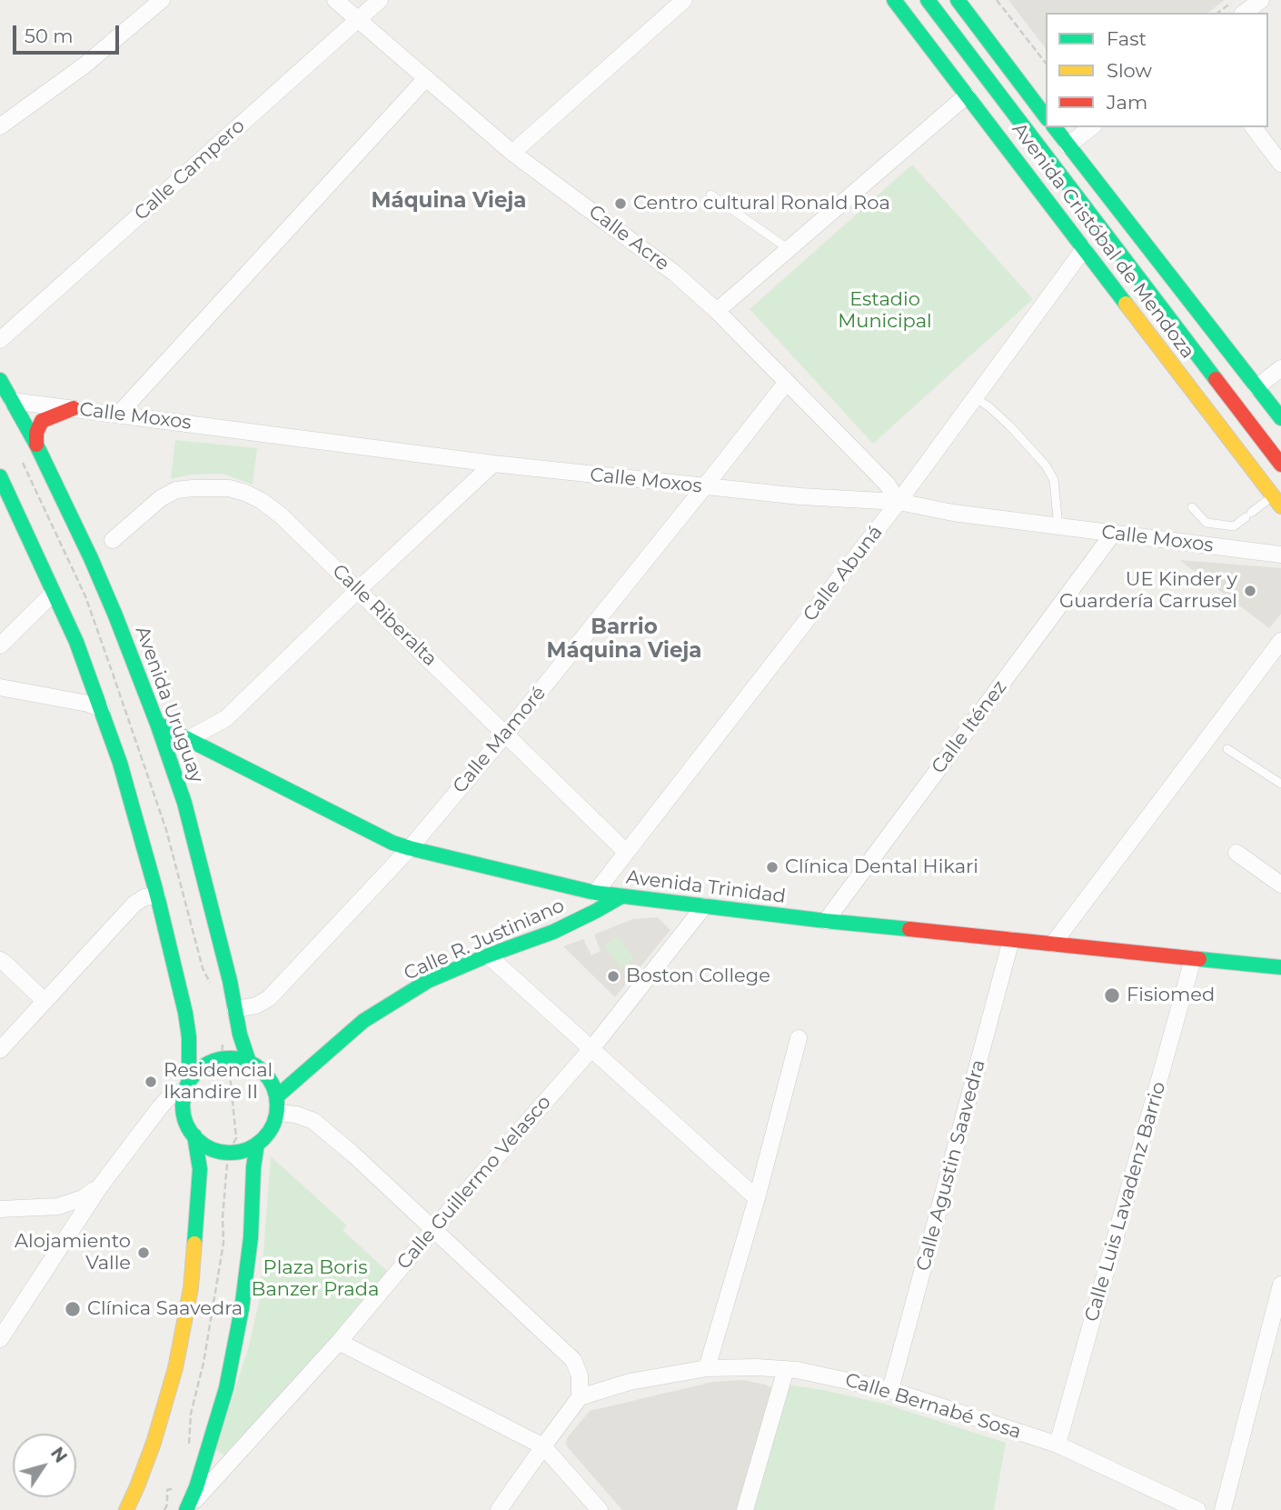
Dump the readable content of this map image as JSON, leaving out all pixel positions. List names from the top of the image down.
{
  "streets": {
    "main road": [
      "Avenida Cristóbal de Mendoza",
      "Avenida Uruguay",
      "Avenida Trinidad",
      "Calle R. Justiniano"
    ],
    "street": [
      "Calle Campero",
      "Calle Acre",
      "Calle Moxos",
      "Calle Abuná",
      "Calle Riberalta",
      "Calle Iténez",
      "Calle Mamoré",
      "Calle Agustin Saavedra",
      "Calle Guillermo Velasco",
      "Calle Luis Lavadenz Barrio",
      "Calle Bernabé Sosa"
    ]
  },
  "crossings": [
    ["Calle Campero", "Calle Acre"],
    ["Calle Acre", "Calle Moxos"],
    ["Calle Acre", "Calle Abuná"],
    ["Calle Acre", "Calle Mamoré"],
    ["Avenida Cristóbal de Mendoza", "Calle Abuná"],
    ["Calle Moxos", "Calle Abuná"],
    ["Calle Moxos", "Avenida Uruguay"],
    ["Calle Moxos", "Calle Iténez"],
    ["Calle Moxos", "Calle Mamoré"],
    ["Calle Abuná", "Calle Riberalta"],
    ["Calle Abuná", "Avenida Trinidad"],
    ["Calle Riberalta", "Calle Mamoré"],
    ["Avenida Uruguay", "Calle Mamoré"],
    ["Avenida Uruguay", "Avenida Trinidad"],
    ["Calle Iténez", "Avenida Trinidad"],
    ["Calle Mamoré", "Avenida Trinidad"],
    ["Avenida Trinidad", "Calle R. Justiniano"],
    ["Avenida Trinidad", "Calle Agustin Saavedra"],
    ["Avenida Trinidad", "Calle Guillermo Velasco"],
    ["Avenida Trinidad", "Calle Luis Lavadenz Barrio"],
    ["Calle Agustin Saavedra", "Calle Bernabé Sosa"],
    ["Calle Luis Lavadenz Barrio", "Calle Bernabé Sosa"]
  ],
  "districts": ["Máquina Vieja", "Barrio Máquina Vieja"],
  "parks": ["Estadio Municipal", "Plaza Boris Banzer Prada"],
  "places": [
    "Centro cultural Ronald Roa",
    "UE Kinder y Guardería Carrusel",
    "Clínica Dental Hikari",
    "Boston College",
    "Fisiomed",
    "Residencial Ikandire II",
    "Alojamiento Valle",
    "Clínica Saavedra"
  ],
  "legend": ["Fast", "Slow", "Jam"],
  "scale_bar": "50 m",
  "north": "top right"
}
